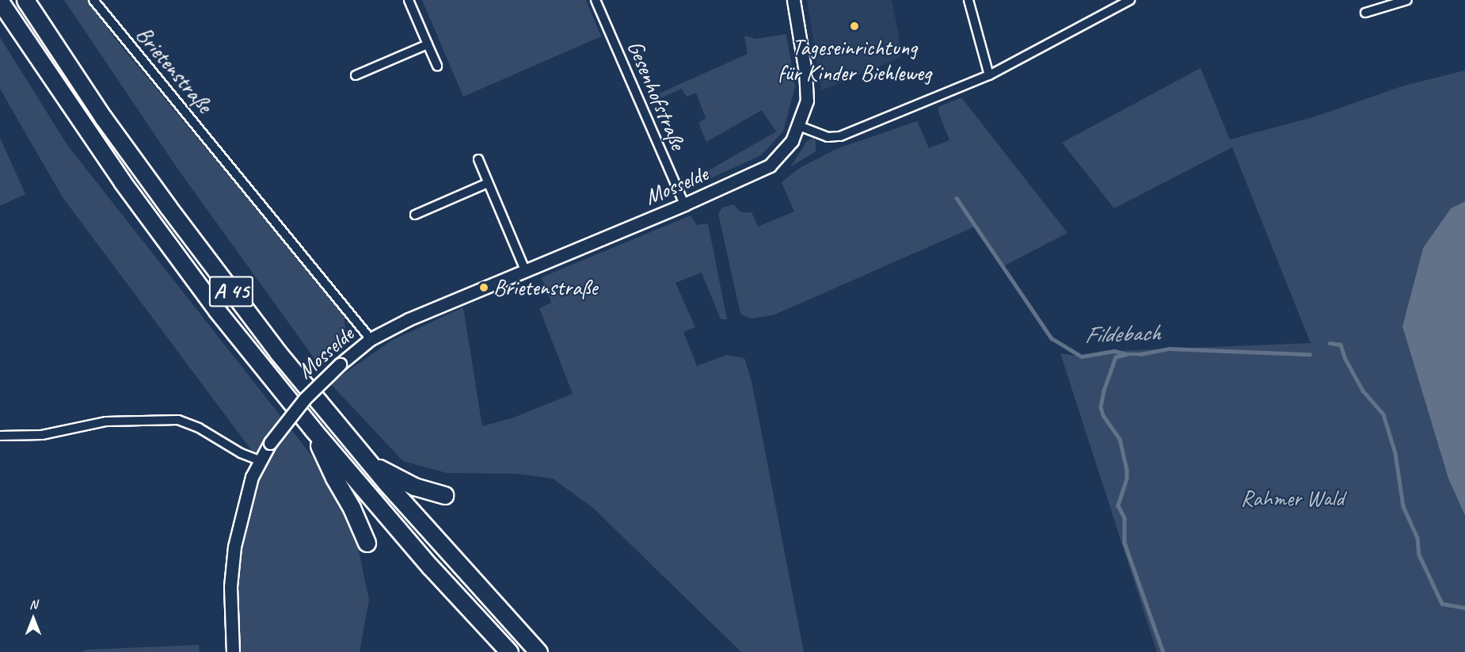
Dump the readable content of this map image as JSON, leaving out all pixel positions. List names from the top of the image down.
{
  "streets": {
    "highway": ["A 45"],
    "street": ["Brietenstraße", "Gesenhofstraße", "Mosselde"]
  },
  "crossings": [
    ["Brietenstraße", "Mosselde"],
    ["Gesenhofstraße", "Mosselde"]
  ],
  "water": ["Fildebach"],
  "parks": ["Rahmer Wald"],
  "places": ["Tageseinrichtung für Kinder Biehleweg", "Brietenstraße"],
  "north": "top"
}
